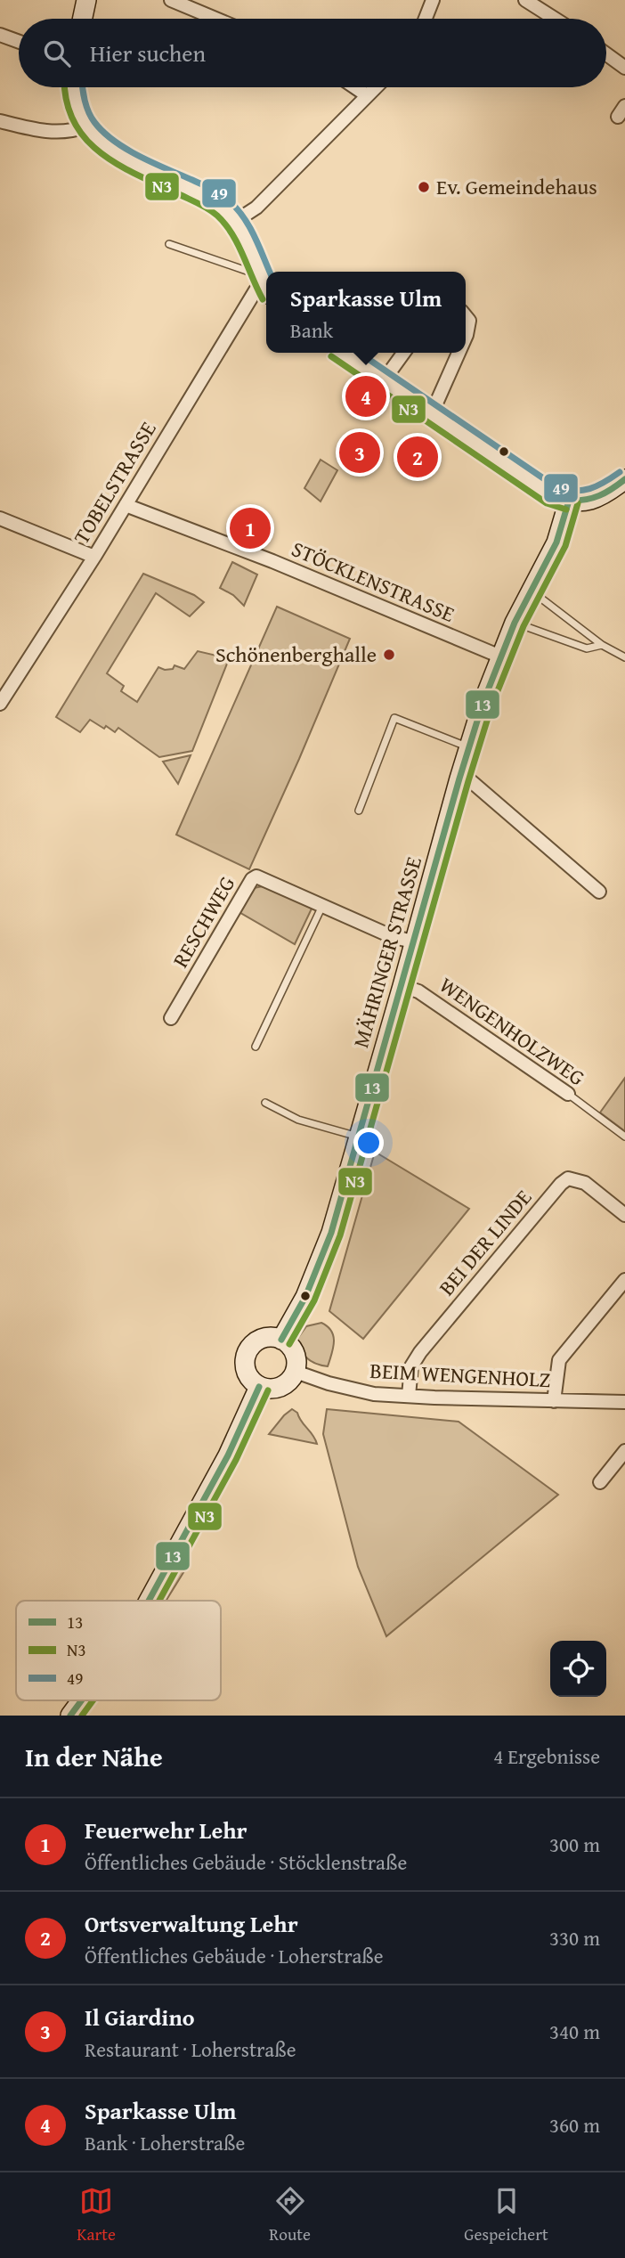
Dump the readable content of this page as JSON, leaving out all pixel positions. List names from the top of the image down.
{
  "streets": {
    "street": [
      "TOBELSTRASSE",
      "STÖCKLENSTRASSE",
      "RESCHWEG",
      "MÄHRINGER STRASSE",
      "WENGENHOLZWEG",
      "BEI DER LINDE",
      "BEIM WENGENHOLZ"
    ]
  },
  "crossings": [
    ["TOBELSTRASSE", "STÖCKLENSTRASSE"],
    ["STÖCKLENSTRASSE", "MÄHRINGER STRASSE"],
    ["RESCHWEG", "MÄHRINGER STRASSE"],
    ["MÄHRINGER STRASSE", "WENGENHOLZWEG"],
    ["MÄHRINGER STRASSE", "BEIM WENGENHOLZ"],
    ["BEI DER LINDE", "BEIM WENGENHOLZ"]
  ],
  "places": ["Ev. Gemeindehaus", "Schönenberghalle"],
  "lines": ["transit line N3", "transit line 49", "transit line 13"],
  "legend": ["13", "N3", "49"],
  "page": {
    "search": "Hier suchen",
    "popup": ["Sparkasse Ulm", "Bank"],
    "pins": [
      "4",
      "3",
      "2",
      "1"
    ],
    "heading": ["In der Nähe", "4 Ergebnisse"],
    "list": [
      {
        "mark": "1",
        "name": "Feuerwehr Lehr",
        "note": "Öffentliches Gebäude · Stöcklenstraße",
        "value": "300 m"
      },
      {
        "mark": "2",
        "name": "Ortsverwaltung Lehr",
        "note": "Öffentliches Gebäude · Loherstraße",
        "value": "330 m"
      },
      {
        "mark": "3",
        "name": "Il Giardino",
        "note": "Restaurant · Loherstraße",
        "value": "340 m"
      },
      {
        "mark": "4",
        "name": "Sparkasse Ulm",
        "note": "Bank · Loherstraße",
        "value": "360 m"
      }
    ],
    "nav": ["Karte", "Route", "Gespeichert"]
  }
}
